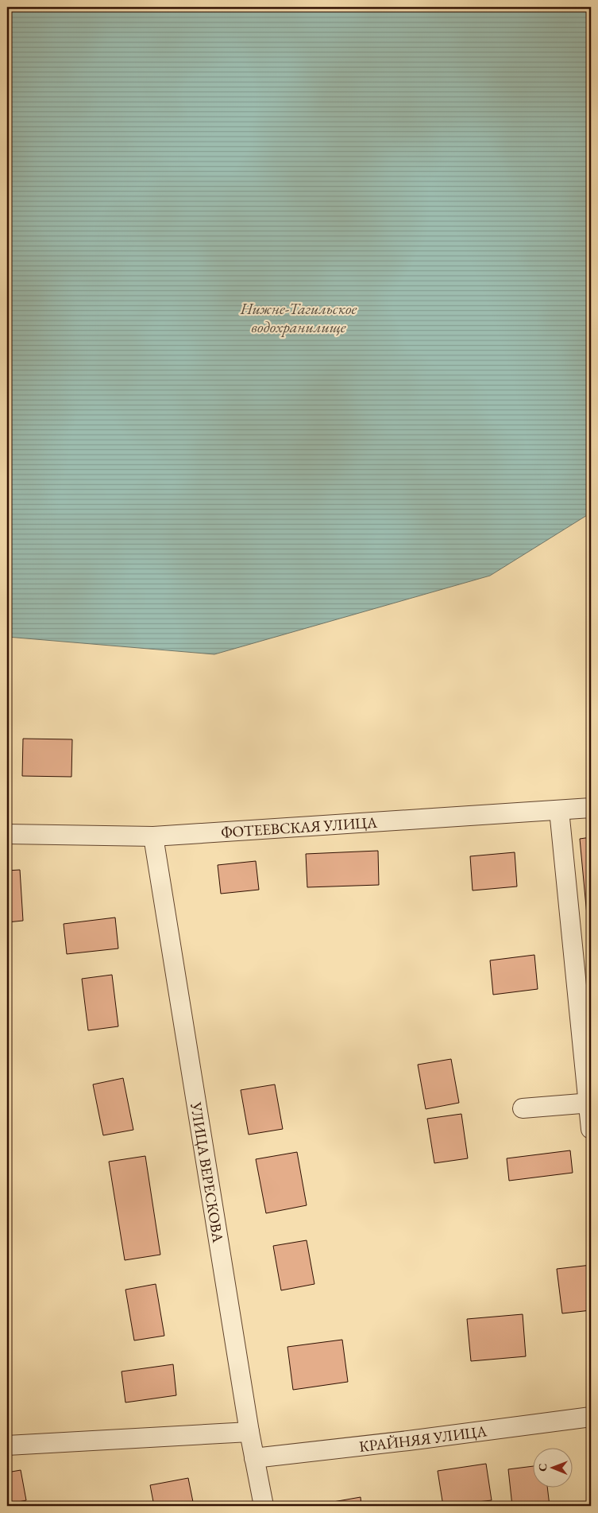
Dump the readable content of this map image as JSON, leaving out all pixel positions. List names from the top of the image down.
{
  "streets": {
    "street": ["ФОТЕЕВСКАЯ УЛИЦА", "УЛИЦА ВЕРЕСКОВА", "КРАЙНЯЯ УЛИЦА"]
  },
  "crossings": [
    ["ФОТЕЕВСКАЯ УЛИЦА", "УЛИЦА ВЕРЕСКОВА"],
    ["УЛИЦА ВЕРЕСКОВА", "КРАЙНЯЯ УЛИЦА"]
  ],
  "water": ["Нижне-Тагильское водохранилище"],
  "north": "left"
}
